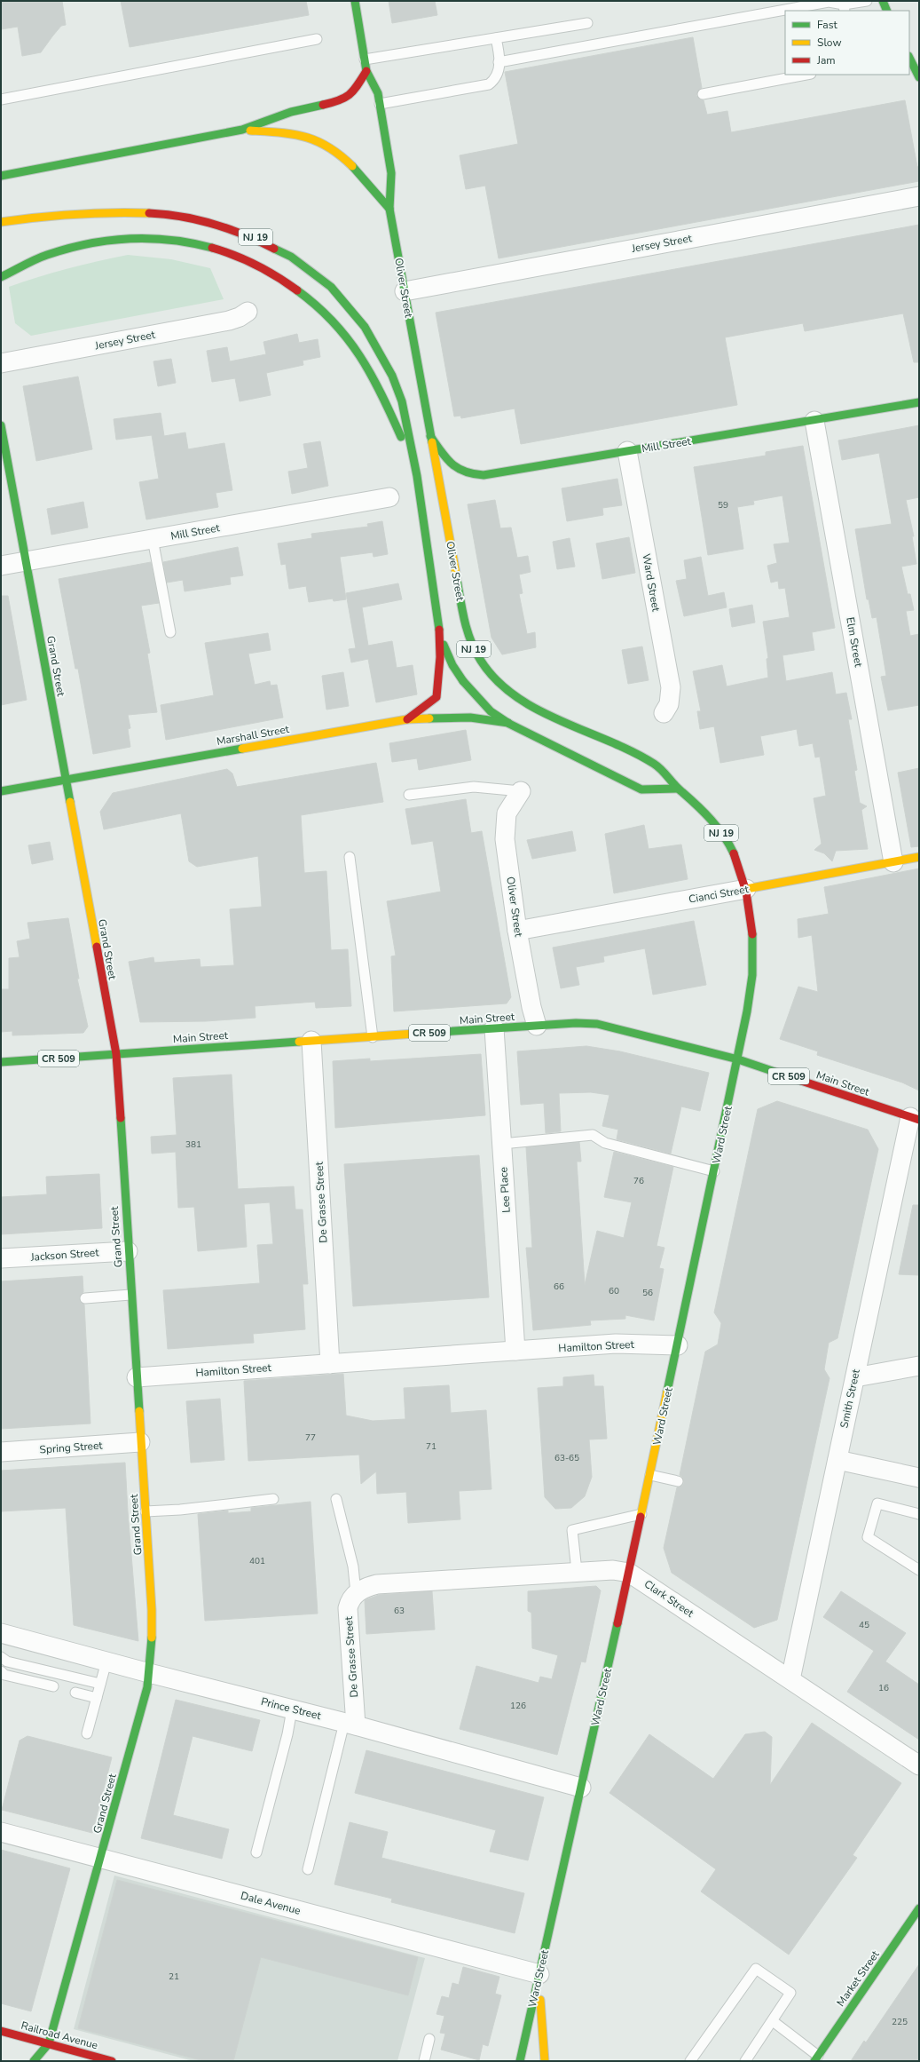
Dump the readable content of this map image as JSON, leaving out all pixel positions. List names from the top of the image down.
{
  "streets": {
    "main road": [
      "NJ 19",
      "Oliver Street",
      "Mill Street",
      "Ward Street",
      "Grand Street",
      "Marshall Street",
      "Cianci Street",
      "Main Street",
      "CR 509",
      "Market Street",
      "Railroad Avenue"
    ],
    "street": [
      "Jersey Street",
      "Elm Street",
      "Lee Place",
      "De Grasse Street",
      "Jackson Street",
      "Hamilton Street",
      "Smith Street",
      "Spring Street",
      "Clark Street",
      "Prince Street",
      "Dale Avenue"
    ]
  },
  "crossings": [
    ["NJ 19", "Oliver Street"],
    ["NJ 19", "Ward Street"],
    ["NJ 19", "Marshall Street"],
    ["Jersey Street", "Oliver Street"],
    ["Oliver Street", "Mill Street"],
    ["Oliver Street", "Ward Street"],
    ["Oliver Street", "Cianci Street"],
    ["Oliver Street", "Main Street"],
    ["Mill Street", "Ward Street"],
    ["Mill Street", "Elm Street"],
    ["Mill Street", "Grand Street"],
    ["Ward Street", "Cianci Street"],
    ["Ward Street", "Main Street"],
    ["Ward Street", "Hamilton Street"],
    ["Ward Street", "Clark Street"],
    ["Ward Street", "Prince Street"],
    ["Ward Street", "Dale Avenue"],
    ["Elm Street", "Cianci Street"],
    ["Grand Street", "Marshall Street"],
    ["Grand Street", "Main Street"],
    ["Grand Street", "Jackson Street"],
    ["Grand Street", "Hamilton Street"],
    ["Grand Street", "Spring Street"],
    ["Grand Street", "Prince Street"],
    ["Grand Street", "Dale Avenue"],
    ["Grand Street", "Railroad Avenue"],
    ["Main Street", "Lee Place"],
    ["Main Street", "De Grasse Street"],
    ["Main Street", "Smith Street"],
    ["Lee Place", "Hamilton Street"],
    ["De Grasse Street", "Hamilton Street"],
    ["De Grasse Street", "Clark Street"],
    ["De Grasse Street", "Prince Street"],
    ["Smith Street", "Clark Street"]
  ],
  "house_numbers": [
    "59",
    "381",
    "76",
    "66",
    "60",
    "56",
    "77",
    "71",
    "63-65",
    "401",
    "63",
    "45",
    "16",
    "126",
    "21",
    "225"
  ],
  "legend": ["Fast", "Slow", "Jam"]
}
